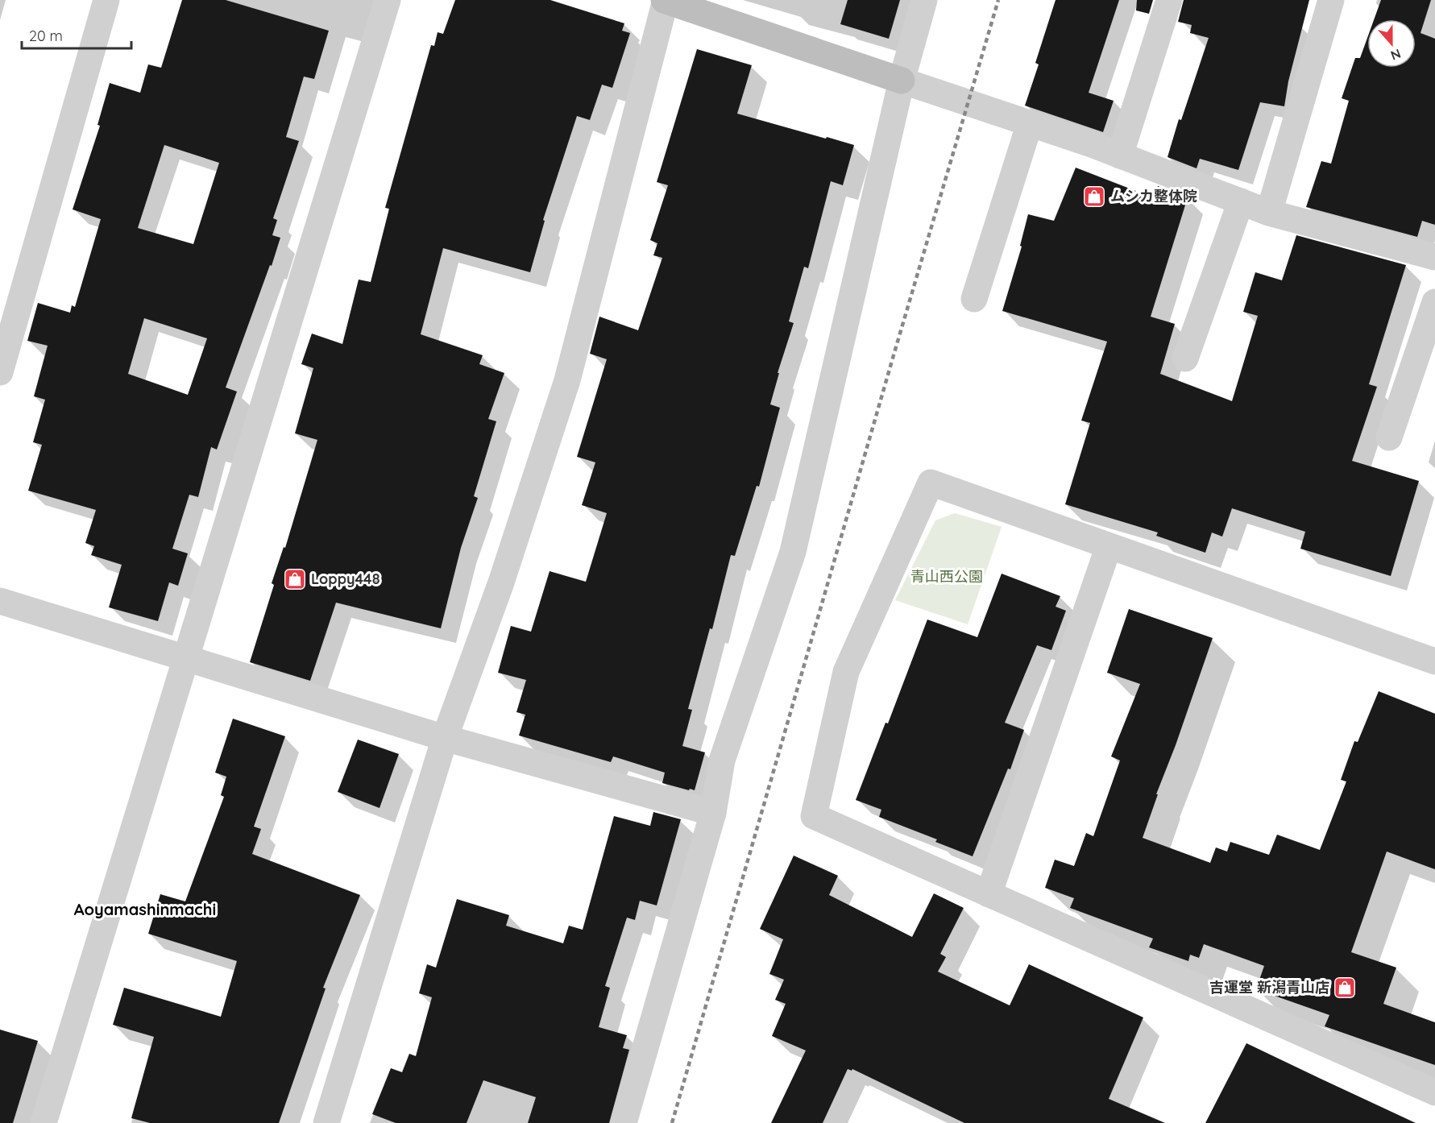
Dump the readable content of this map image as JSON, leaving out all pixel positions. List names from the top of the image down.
{
  "districts": ["Aoyamashinmachi"],
  "parks": ["青山西公園"],
  "places": {
    "shop": ["ムシカ整体院", "Loppy448", "吉運堂 新潟青山店"]
  },
  "scale_bar": "20 m",
  "north": "bottom"
}
